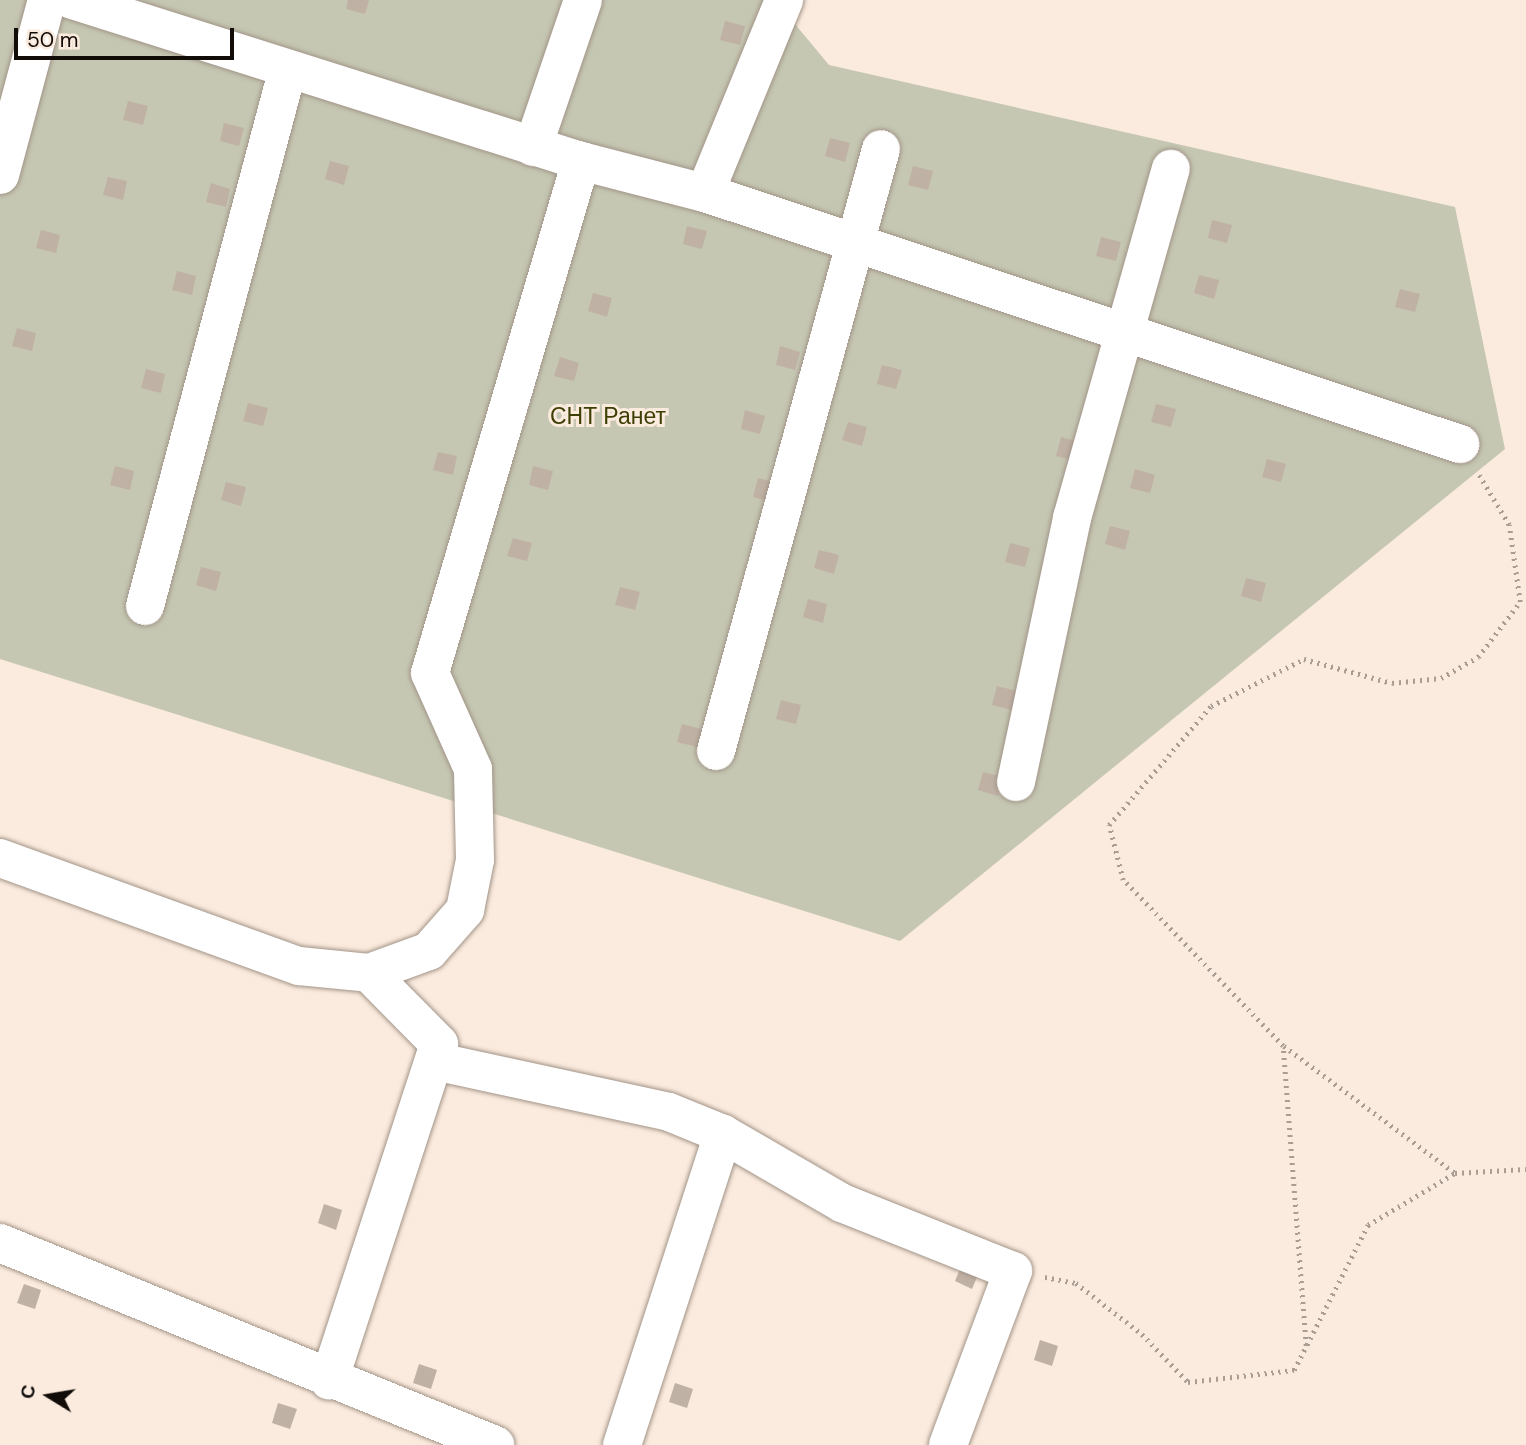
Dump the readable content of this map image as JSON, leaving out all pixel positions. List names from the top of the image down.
{
  "parks": ["СНТ Ранет"],
  "scale_bar": "50 m",
  "north": "left"
}
